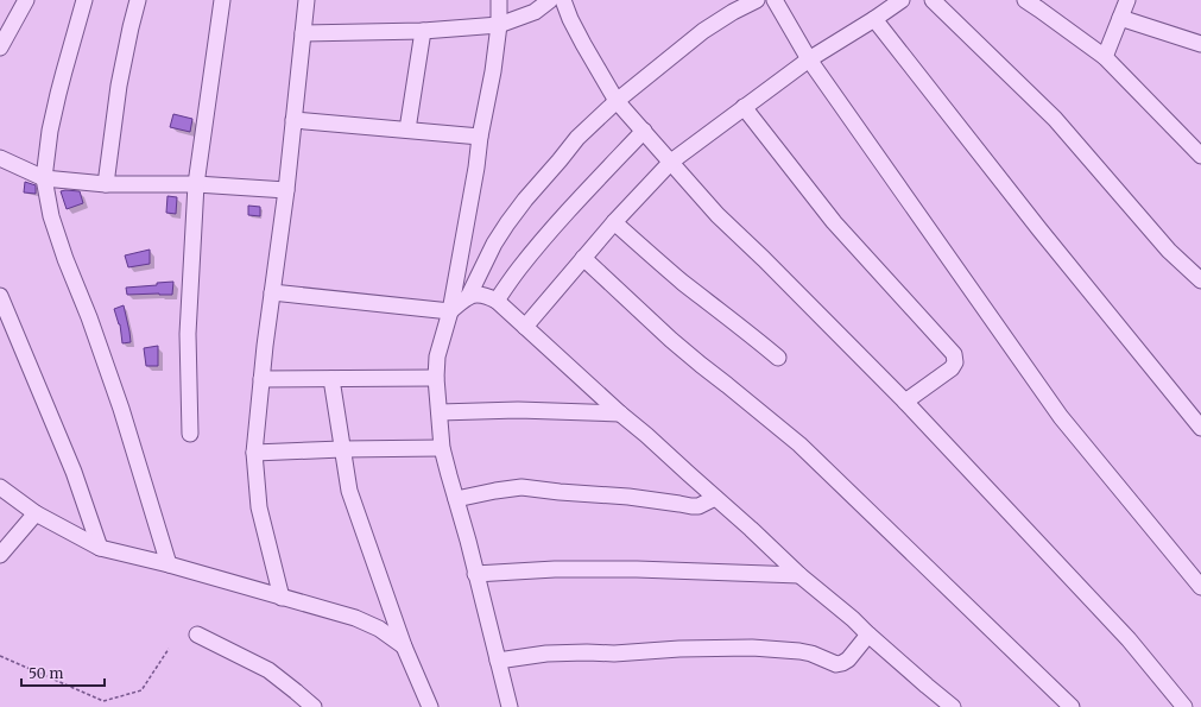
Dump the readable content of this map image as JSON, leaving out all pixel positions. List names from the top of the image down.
{
  "scale_bar": "50 m"
}
